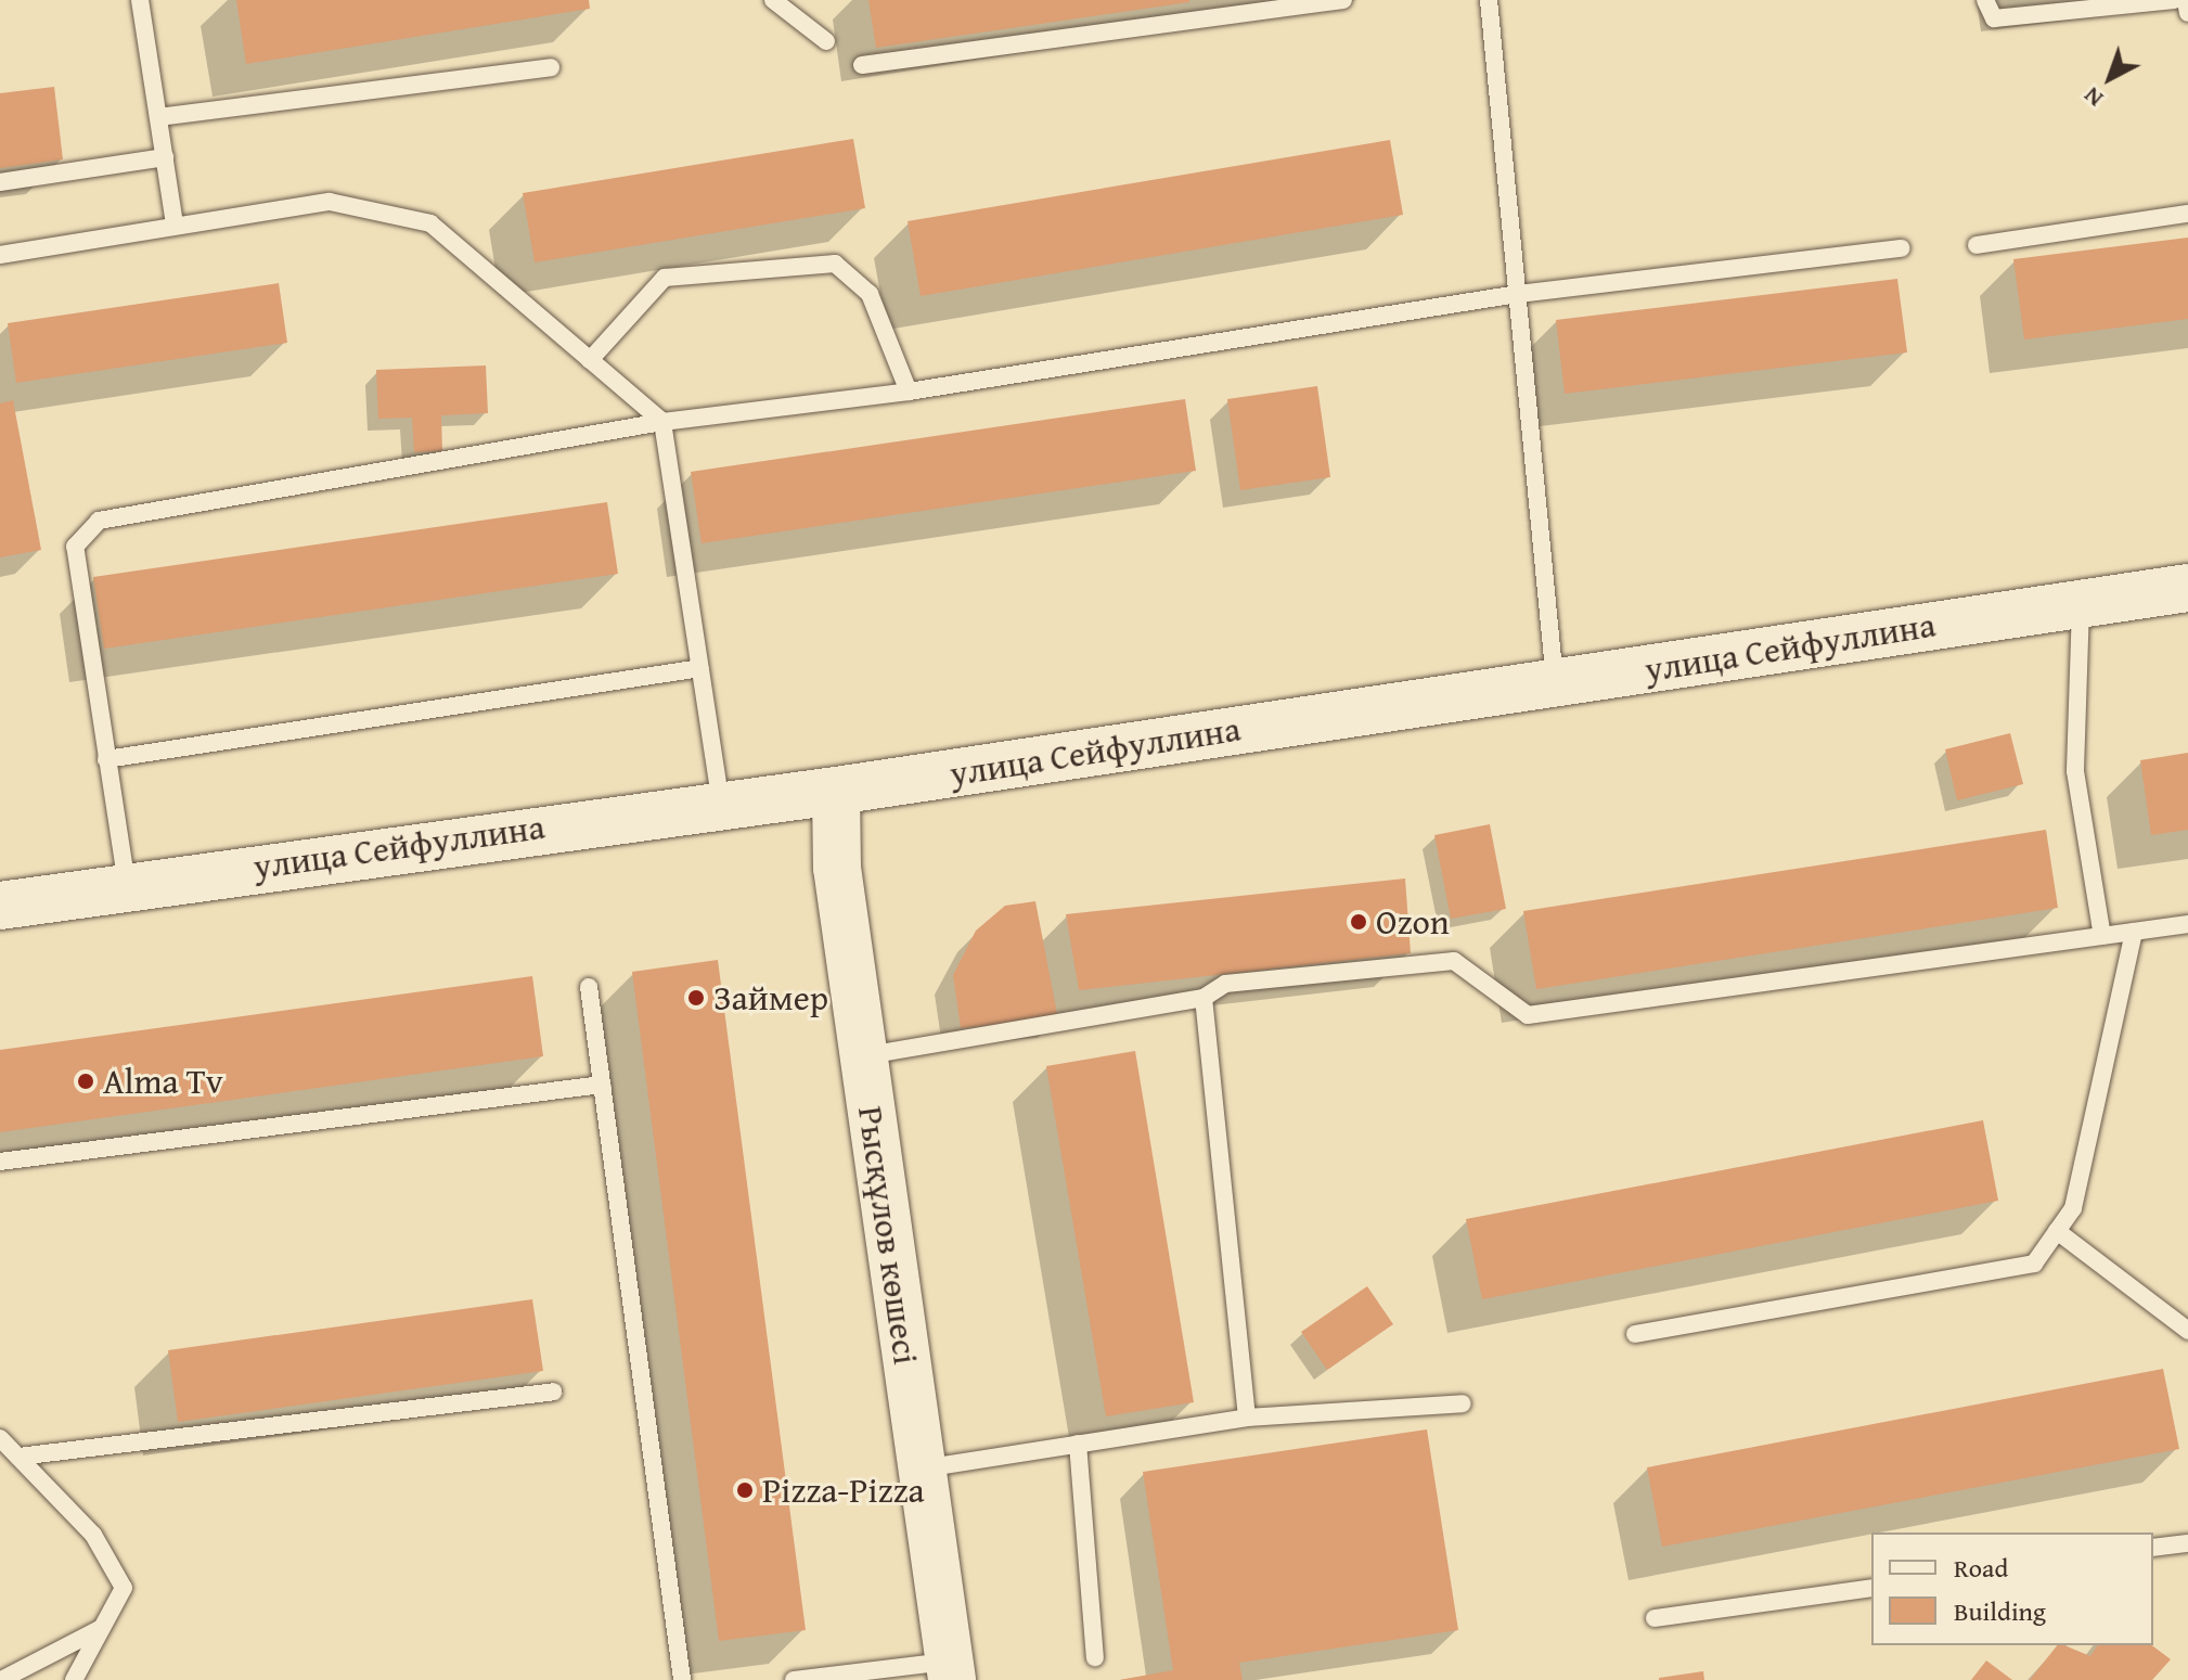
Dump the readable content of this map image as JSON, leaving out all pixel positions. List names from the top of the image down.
{
  "streets": {
    "street": ["улица Сейфуллина", "Рысқұлов көшесі"]
  },
  "crossings": [
    ["улица Сейфуллина", "Рысқұлов көшесі"]
  ],
  "places": [
    "Ozon",
    "Займер",
    "Alma Tv",
    "Pizza-Pizza"
  ],
  "legend": ["Road", "Building"],
  "north": "bottom left"
}
